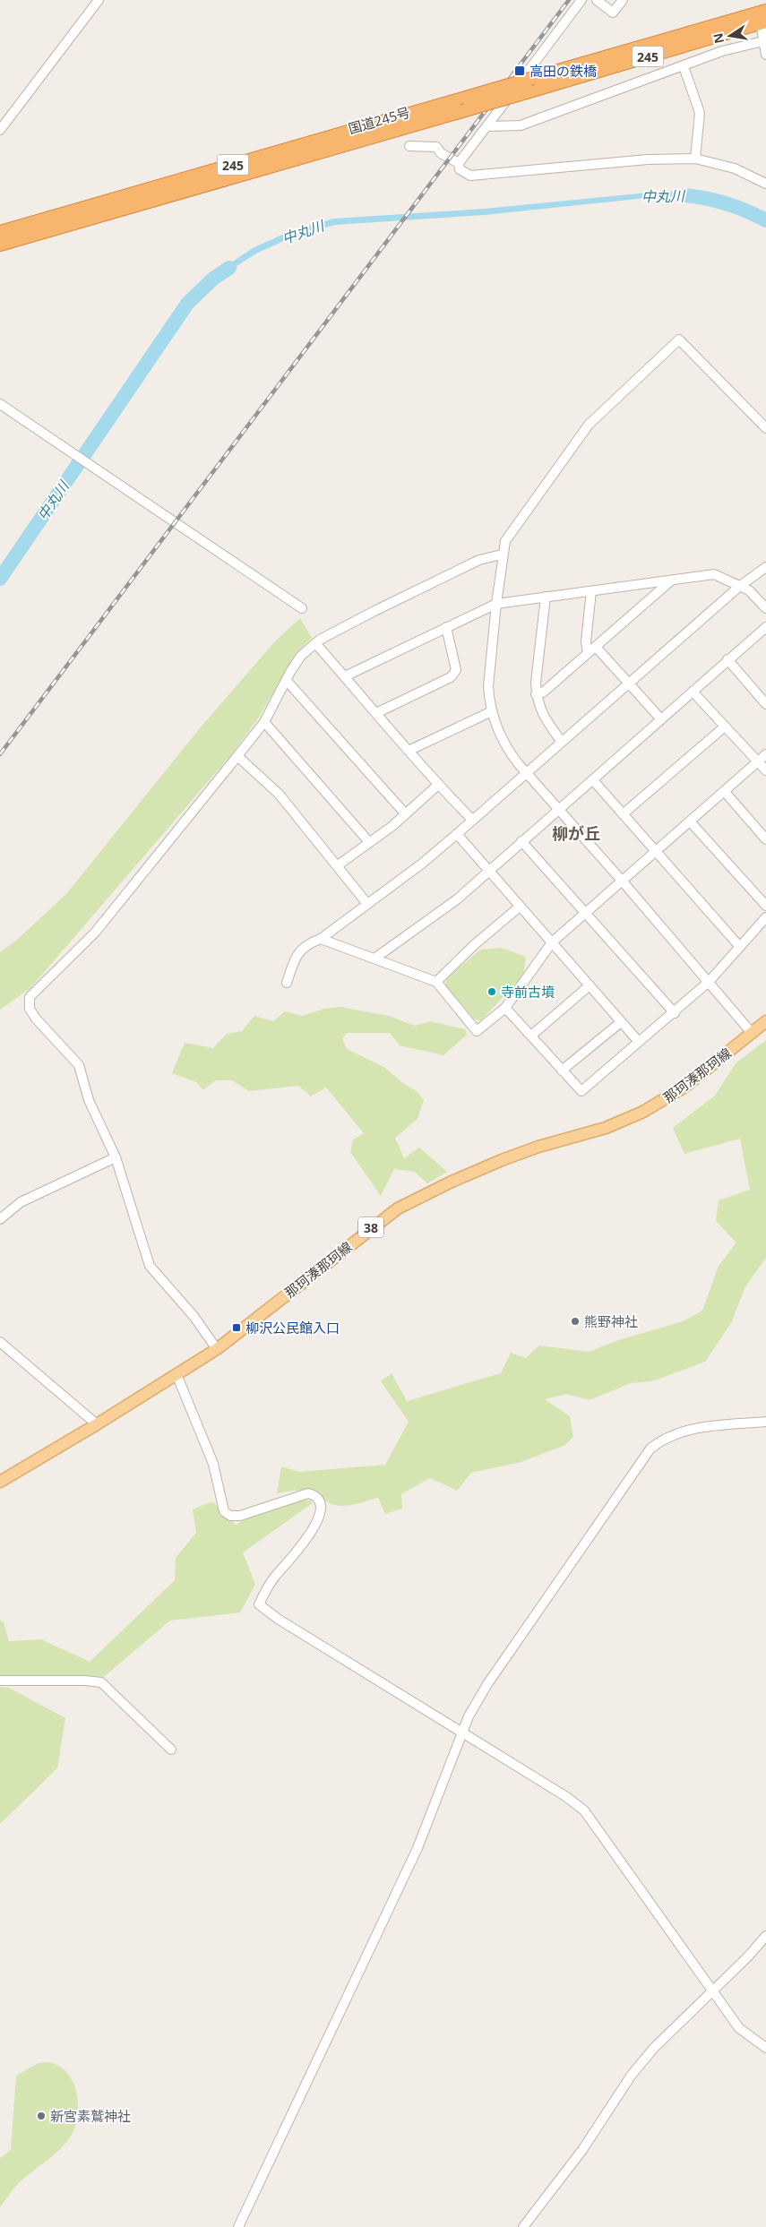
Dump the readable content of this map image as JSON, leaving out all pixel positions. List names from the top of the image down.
{
  "streets": {
    "highway": ["245", "国道245号"],
    "main road": ["那珂湊那珂線", "38"]
  },
  "districts": ["柳が丘"],
  "water": ["中丸川"],
  "places": {
    "transit": ["高田の鉄橋", "柳沢公民館入口"],
    "other": ["寺前古墳", "熊野神社", "新宮素鷲神社"]
  },
  "north": "left"
}
